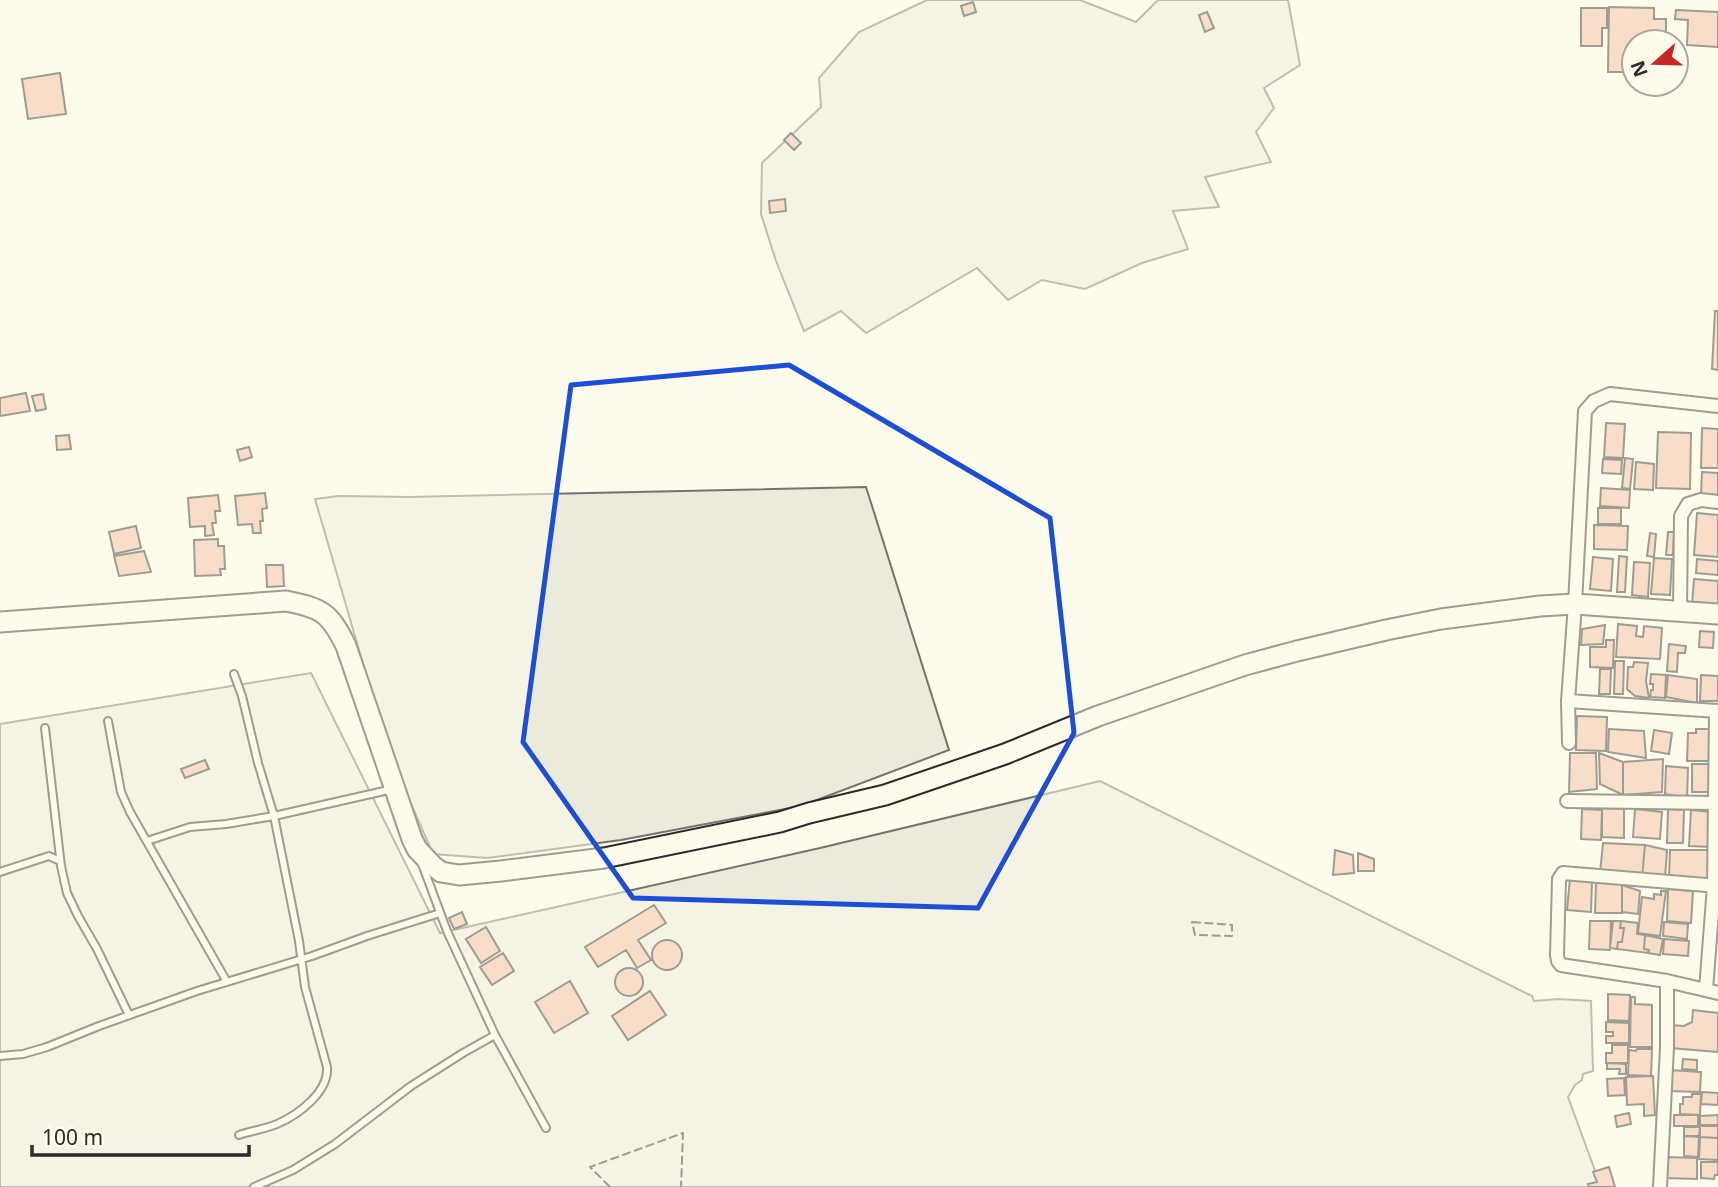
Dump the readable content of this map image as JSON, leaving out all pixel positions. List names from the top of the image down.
{
  "scale_bar": "100 m",
  "north": "left"
}
